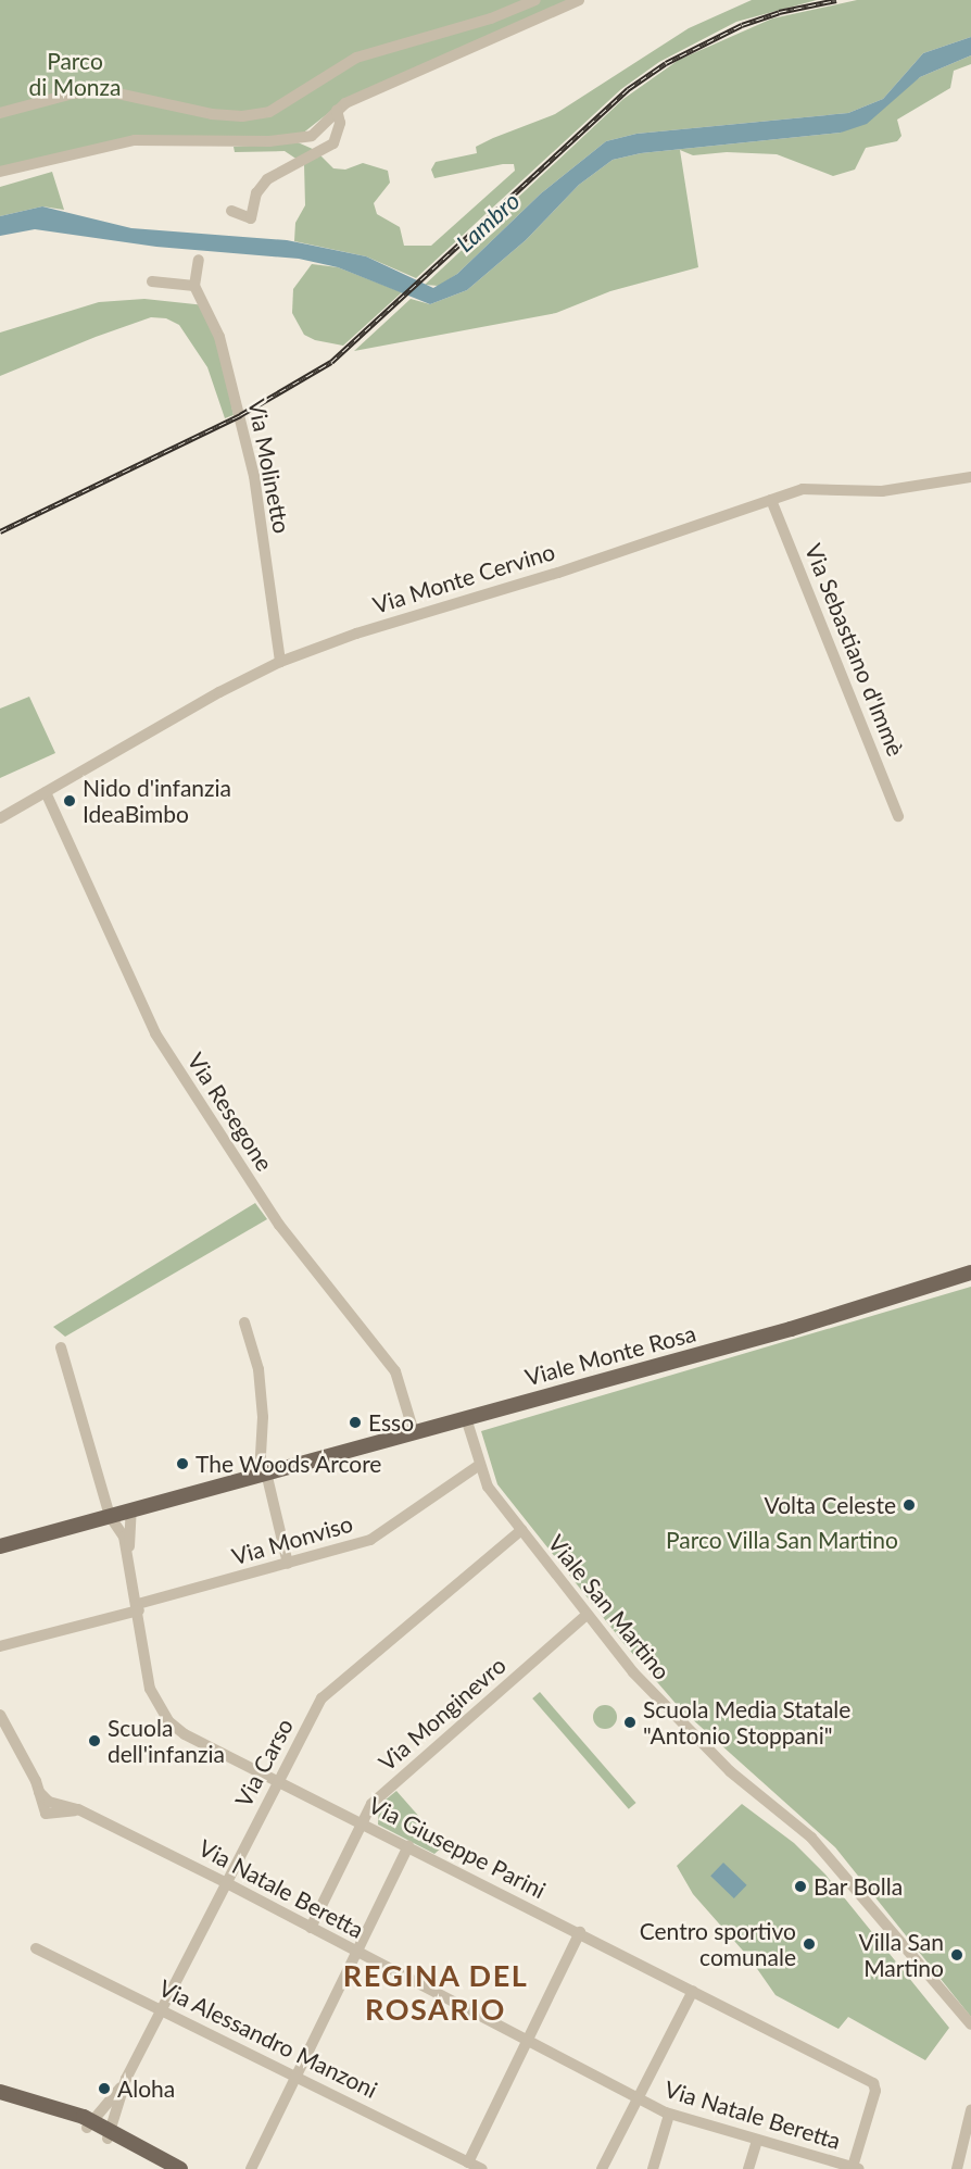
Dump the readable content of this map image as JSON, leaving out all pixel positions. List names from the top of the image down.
{
  "streets": {
    "main road": ["Viale Monte Rosa"],
    "street": [
      "Via Molinetto",
      "Via Monte Cervino",
      "Via Sebastiano d'Immè",
      "Via Resegone",
      "Via Monviso",
      "Viale San Martino",
      "Via Monginevro",
      "Via Carso",
      "Via Giuseppe Parini",
      "Via Natale Beretta",
      "Via Alessandro Manzoni"
    ]
  },
  "crossings": [
    ["Via Molinetto", "Via Monte Cervino"],
    ["Via Monte Cervino", "Via Sebastiano d'Immè"],
    ["Via Monte Cervino", "Via Resegone"],
    ["Via Resegone", "Viale Monte Rosa"],
    ["Viale Monte Rosa", "Viale San Martino"],
    ["Viale Monte Rosa", "Via Giuseppe Parini"],
    ["Via Monviso", "Viale San Martino"],
    ["Via Monviso", "Via Giuseppe Parini"],
    ["Viale San Martino", "Via Monginevro"],
    ["Viale San Martino", "Via Carso"],
    ["Via Monginevro", "Via Giuseppe Parini"],
    ["Via Monginevro", "Via Natale Beretta"],
    ["Via Carso", "Via Giuseppe Parini"],
    ["Via Carso", "Via Natale Beretta"],
    ["Via Carso", "Via Alessandro Manzoni"],
    ["Via Giuseppe Parini", "Via Natale Beretta"]
  ],
  "districts": ["REGINA DEL ROSARIO"],
  "water": ["Lambro"],
  "parks": ["Parco di Monza", "Parco Villa San Martino"],
  "places": [
    "Nido d'infanzia IdeaBimbo",
    "Esso",
    "The Woods Arcore",
    "Volta Celeste",
    "Scuola Media Statale \"Antonio Stoppani\"",
    "Scuola dell'infanzia",
    "Bar Bolla",
    "Centro sportivo comunale",
    "Villa San Martino",
    "Aloha"
  ]
}
